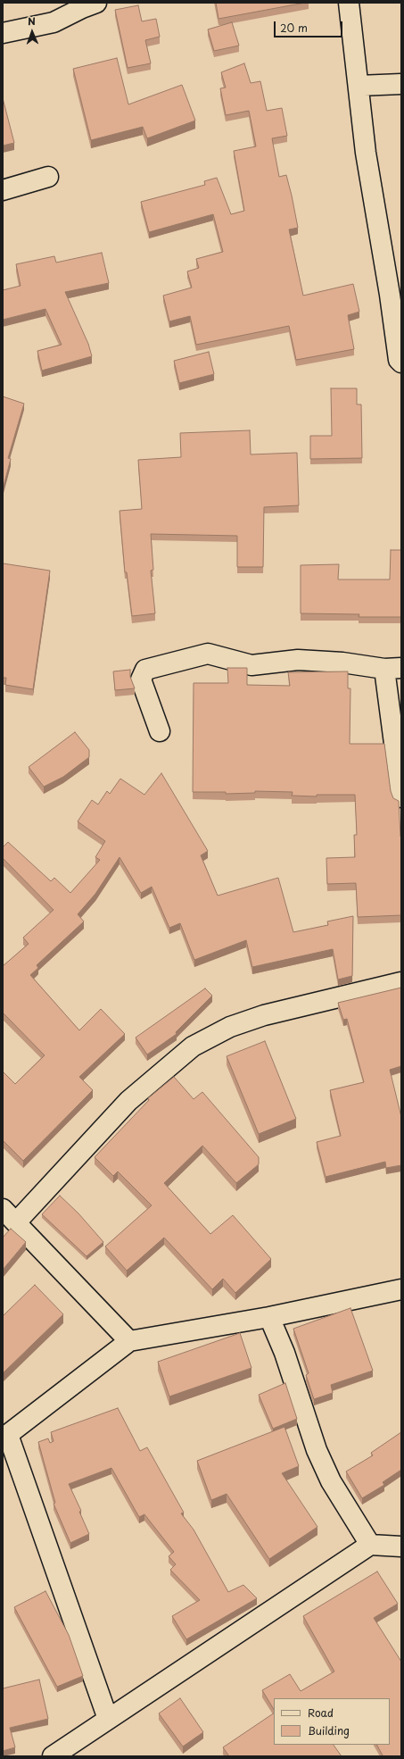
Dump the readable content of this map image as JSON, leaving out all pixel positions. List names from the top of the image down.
{
  "legend": ["Road", "Building"],
  "scale_bar": "20 m",
  "north": "top"
}
